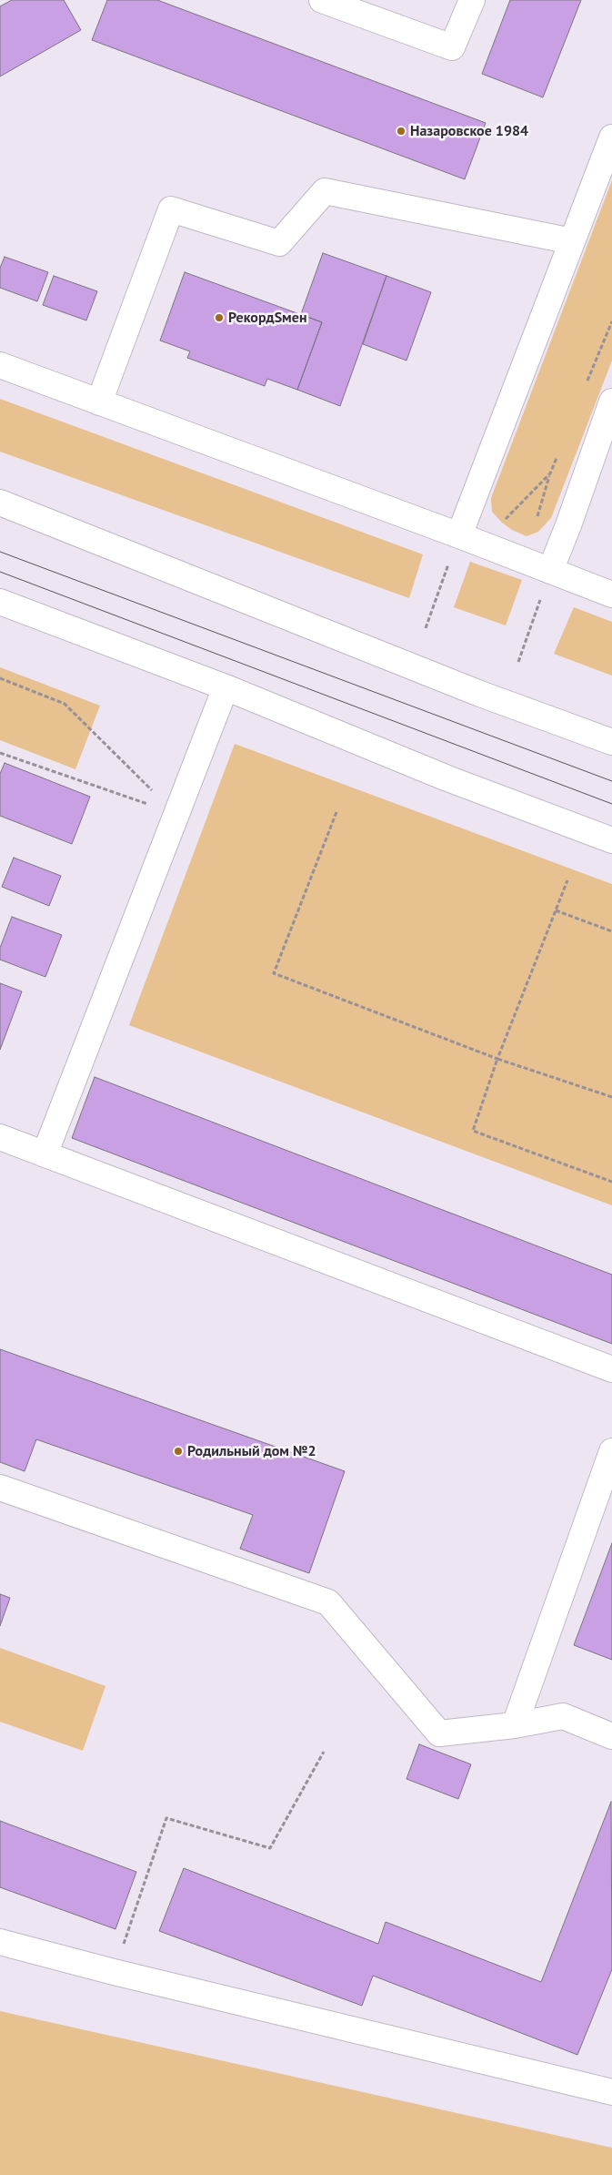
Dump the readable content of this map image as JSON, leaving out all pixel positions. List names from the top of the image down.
{
  "places": ["Назаровское 1984", "РекордSмен", "Родильный дом №2"]
}
